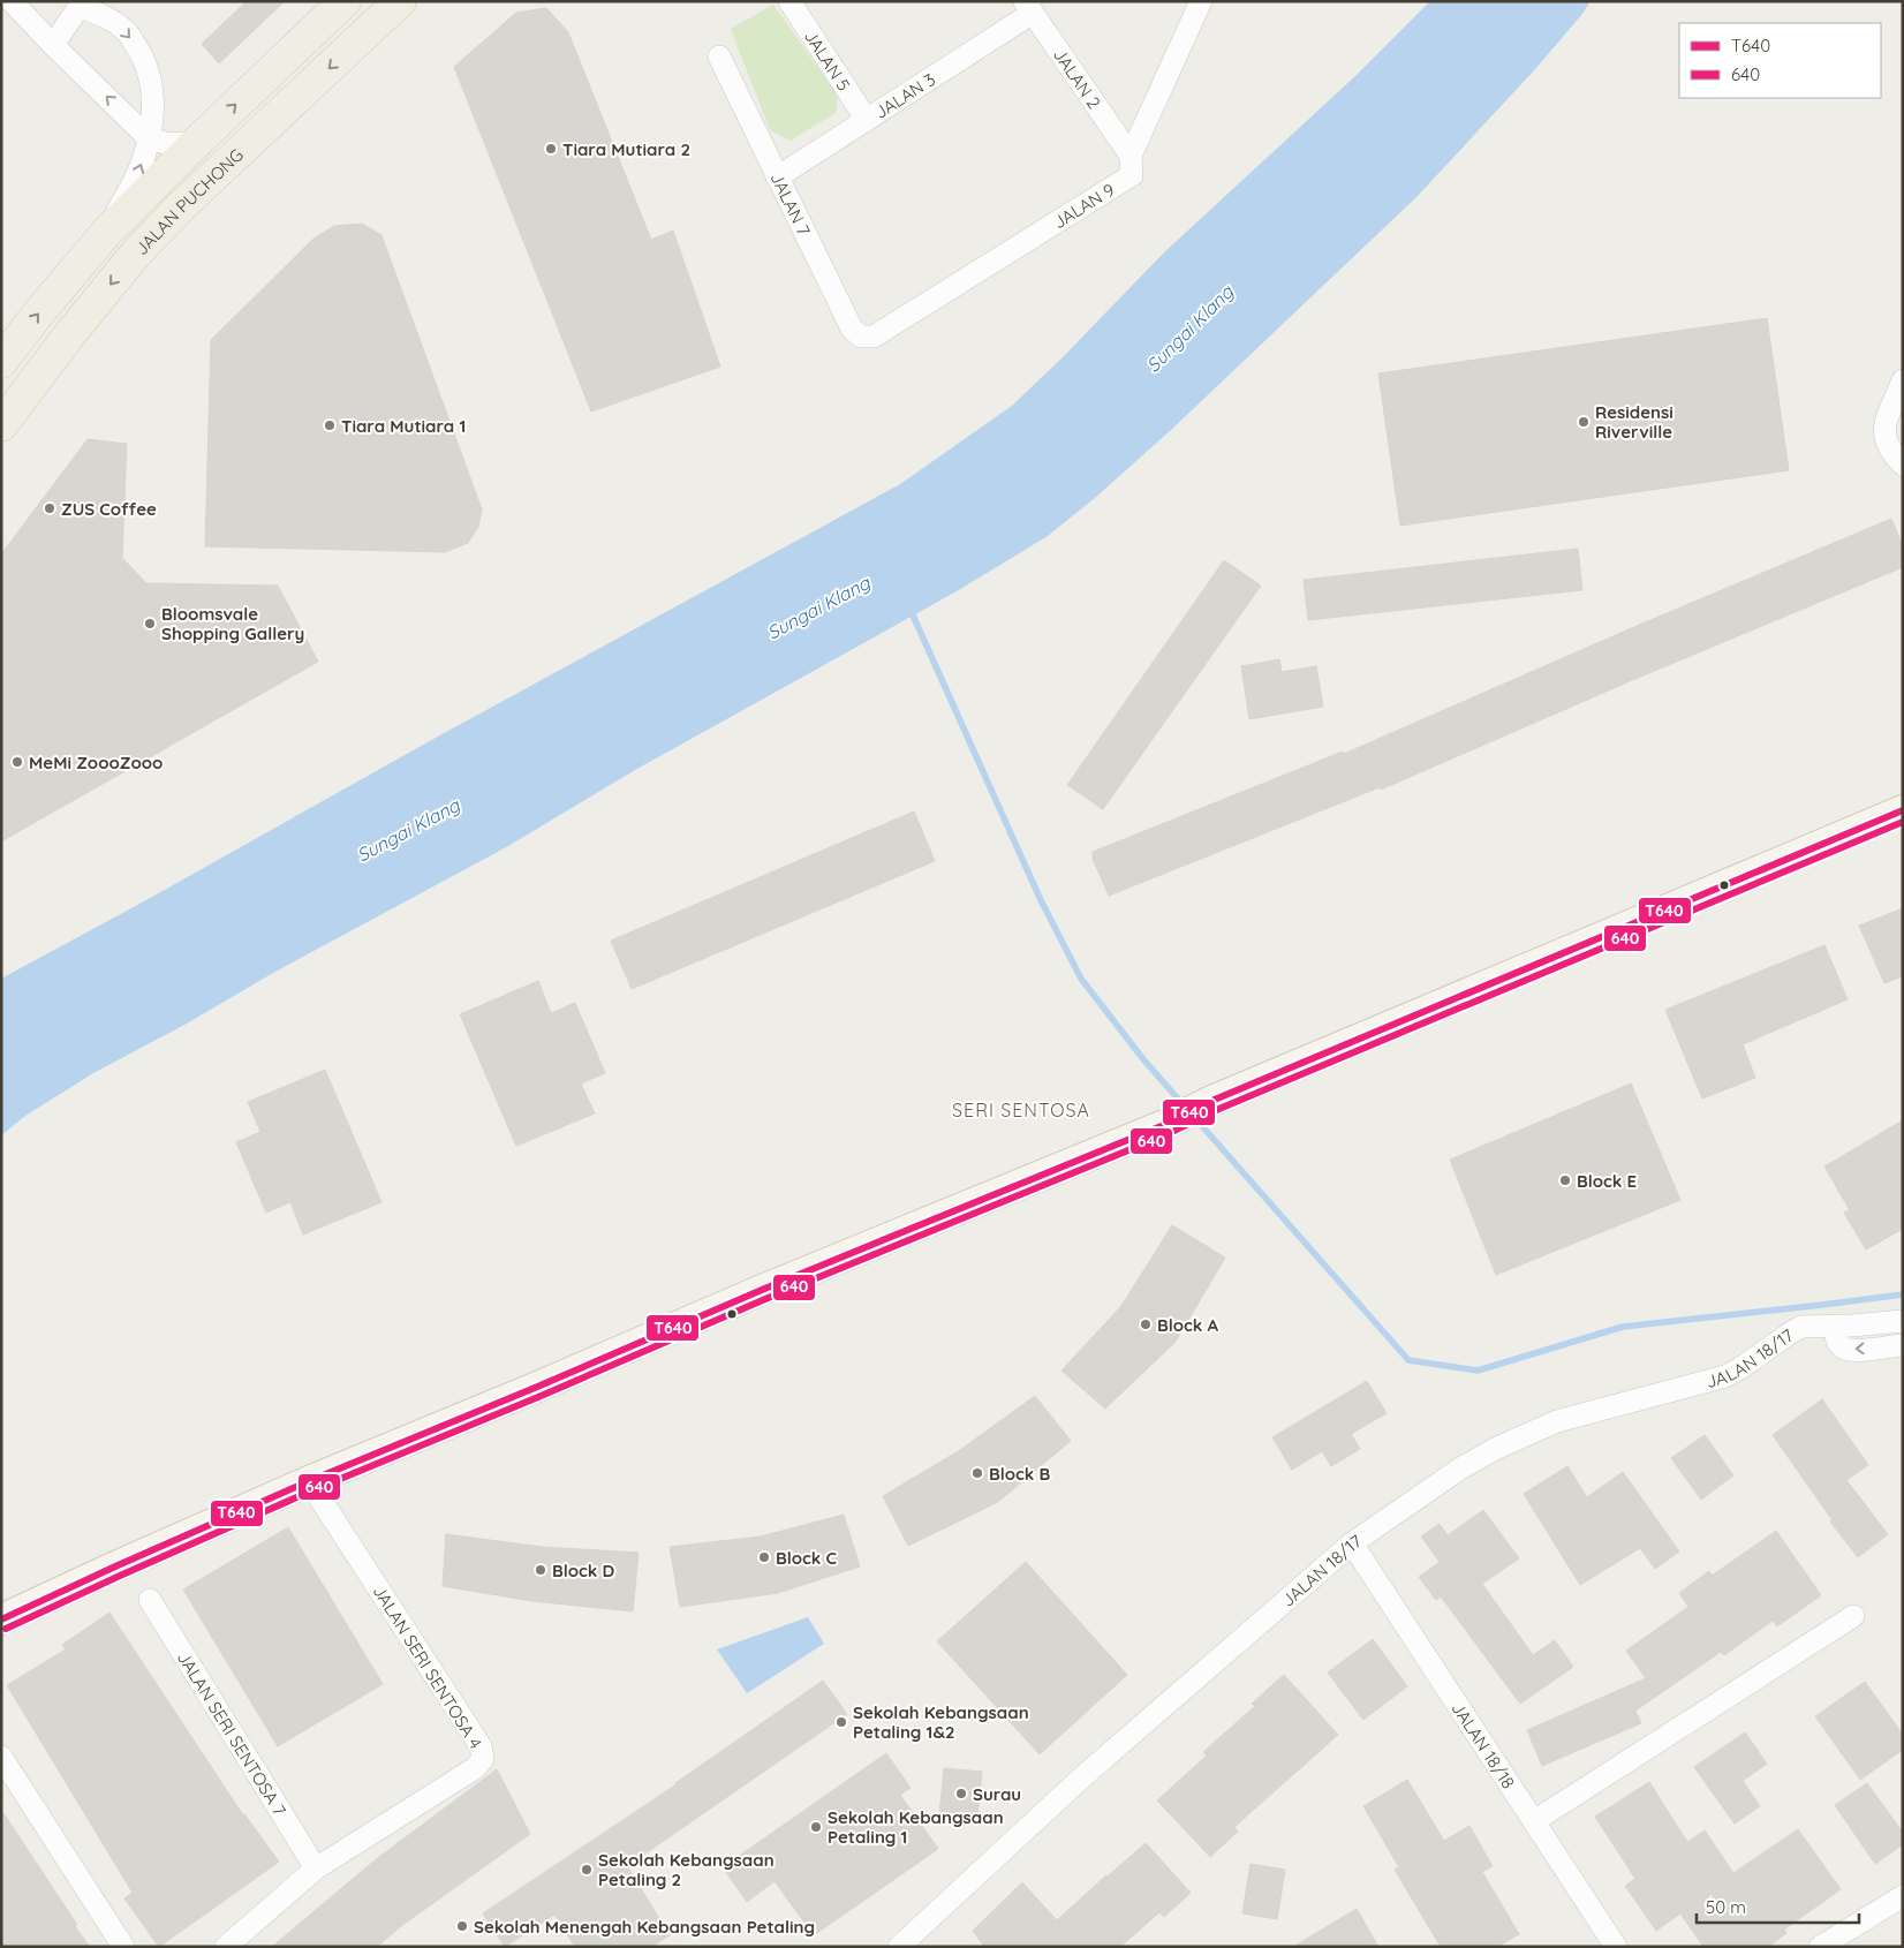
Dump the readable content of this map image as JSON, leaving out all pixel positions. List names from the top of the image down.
{
  "streets": {
    "main road": ["JALAN PUCHONG"],
    "street": [
      "JALAN 5",
      "JALAN 2",
      "JALAN 3",
      "JALAN 7",
      "JALAN 9",
      "JALAN 18/17",
      "JALAN SERI SENTOSA 4",
      "JALAN SERI SENTOSA 7",
      "JALAN 18/18"
    ]
  },
  "crossings": [
    ["JALAN 5", "JALAN 3"],
    ["JALAN 2", "JALAN 3"],
    ["JALAN 2", "JALAN 9"],
    ["JALAN 3", "JALAN 7"],
    ["JALAN 7", "JALAN 9"],
    ["JALAN 18/17", "JALAN 18/18"],
    ["JALAN SERI SENTOSA 4", "JALAN SERI SENTOSA 7"]
  ],
  "districts": ["SERI SENTOSA"],
  "water": ["Sungai Klang"],
  "places": [
    "Tiara Mutiara 2",
    "Residensi Riverville",
    "Tiara Mutiara 1",
    "ZUS Coffee",
    "Bloomsvale Shopping Gallery",
    "MeMi ZoooZooo",
    "Block E",
    "Block A",
    "Block B",
    "Block C",
    "Block D",
    "Sekolah Kebangsaan Petaling 1&2",
    "Surau",
    "Sekolah Kebangsaan Petaling 1",
    "Sekolah Kebangsaan Petaling 2",
    "Sekolah Menengah Kebangsaan Petaling"
  ],
  "lines": ["transit line T640", "transit line 640"],
  "legend": ["T640", "640"],
  "scale_bar": "50 m"
}
